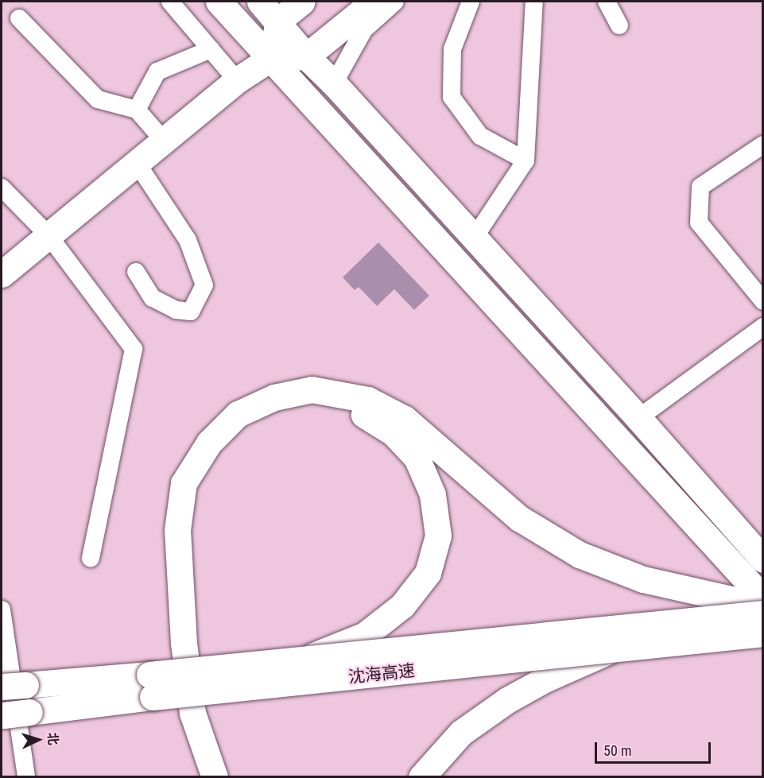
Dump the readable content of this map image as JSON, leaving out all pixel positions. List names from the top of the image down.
{
  "streets": {
    "main road": ["沈海高速"]
  },
  "scale_bar": "50 m",
  "north": "right"
}
